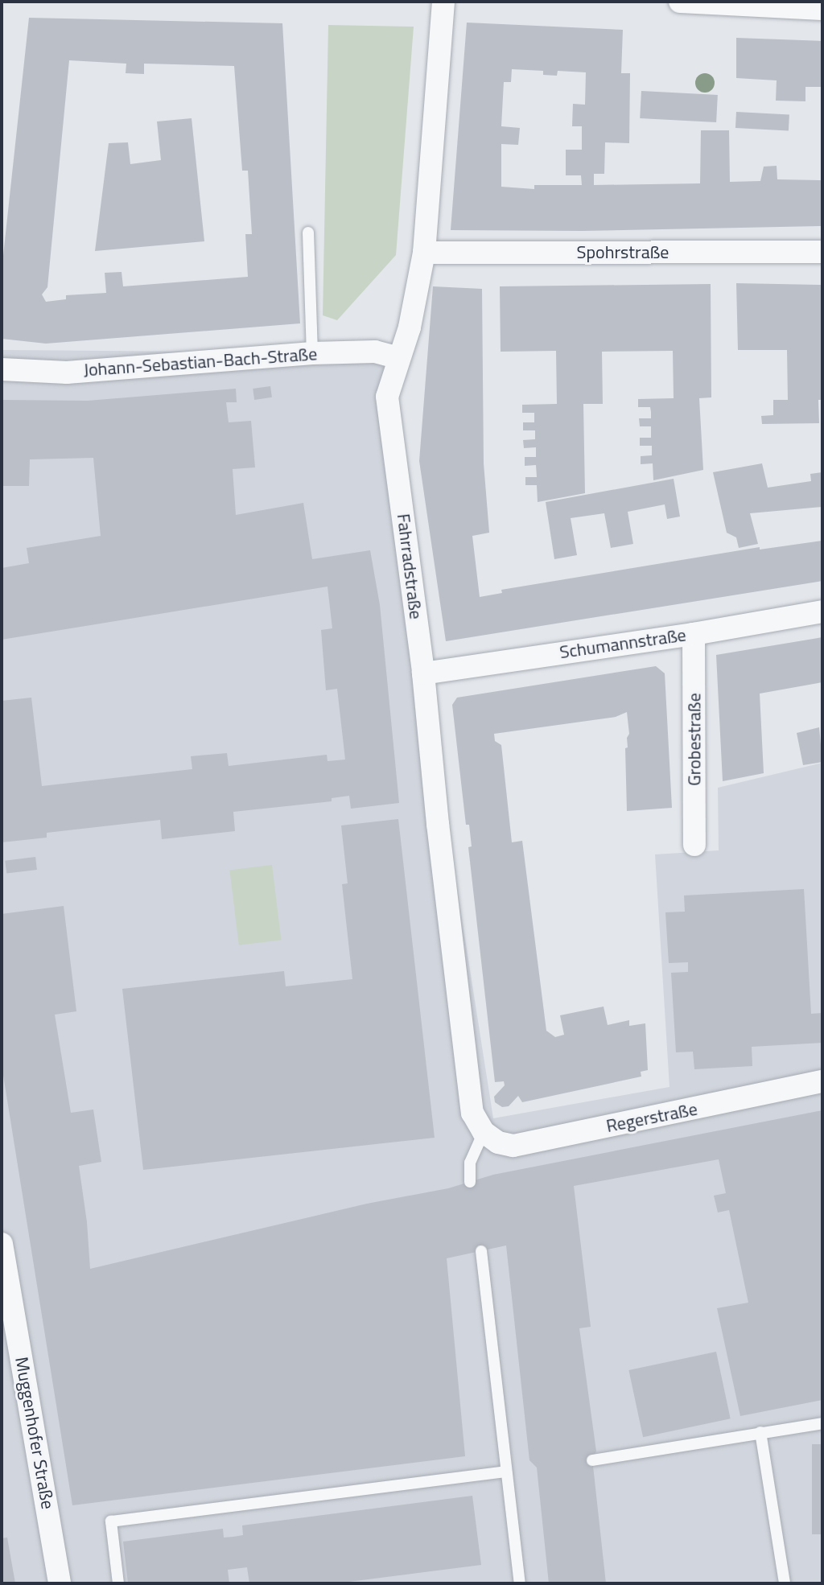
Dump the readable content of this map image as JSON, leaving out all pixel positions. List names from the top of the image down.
{
  "streets": {
    "street": [
      "Spohrstraße",
      "Johann-Sebastian-Bach-Straße",
      "Fahrradstraße",
      "Schumannstraße",
      "Grobestraße",
      "Regerstraße",
      "Muggenhofer Straße"
    ]
  },
  "crossings": [
    ["Spohrstraße", "Fahrradstraße"],
    ["Johann-Sebastian-Bach-Straße", "Fahrradstraße"],
    ["Fahrradstraße", "Schumannstraße"],
    ["Fahrradstraße", "Regerstraße"],
    ["Schumannstraße", "Grobestraße"]
  ]
}
